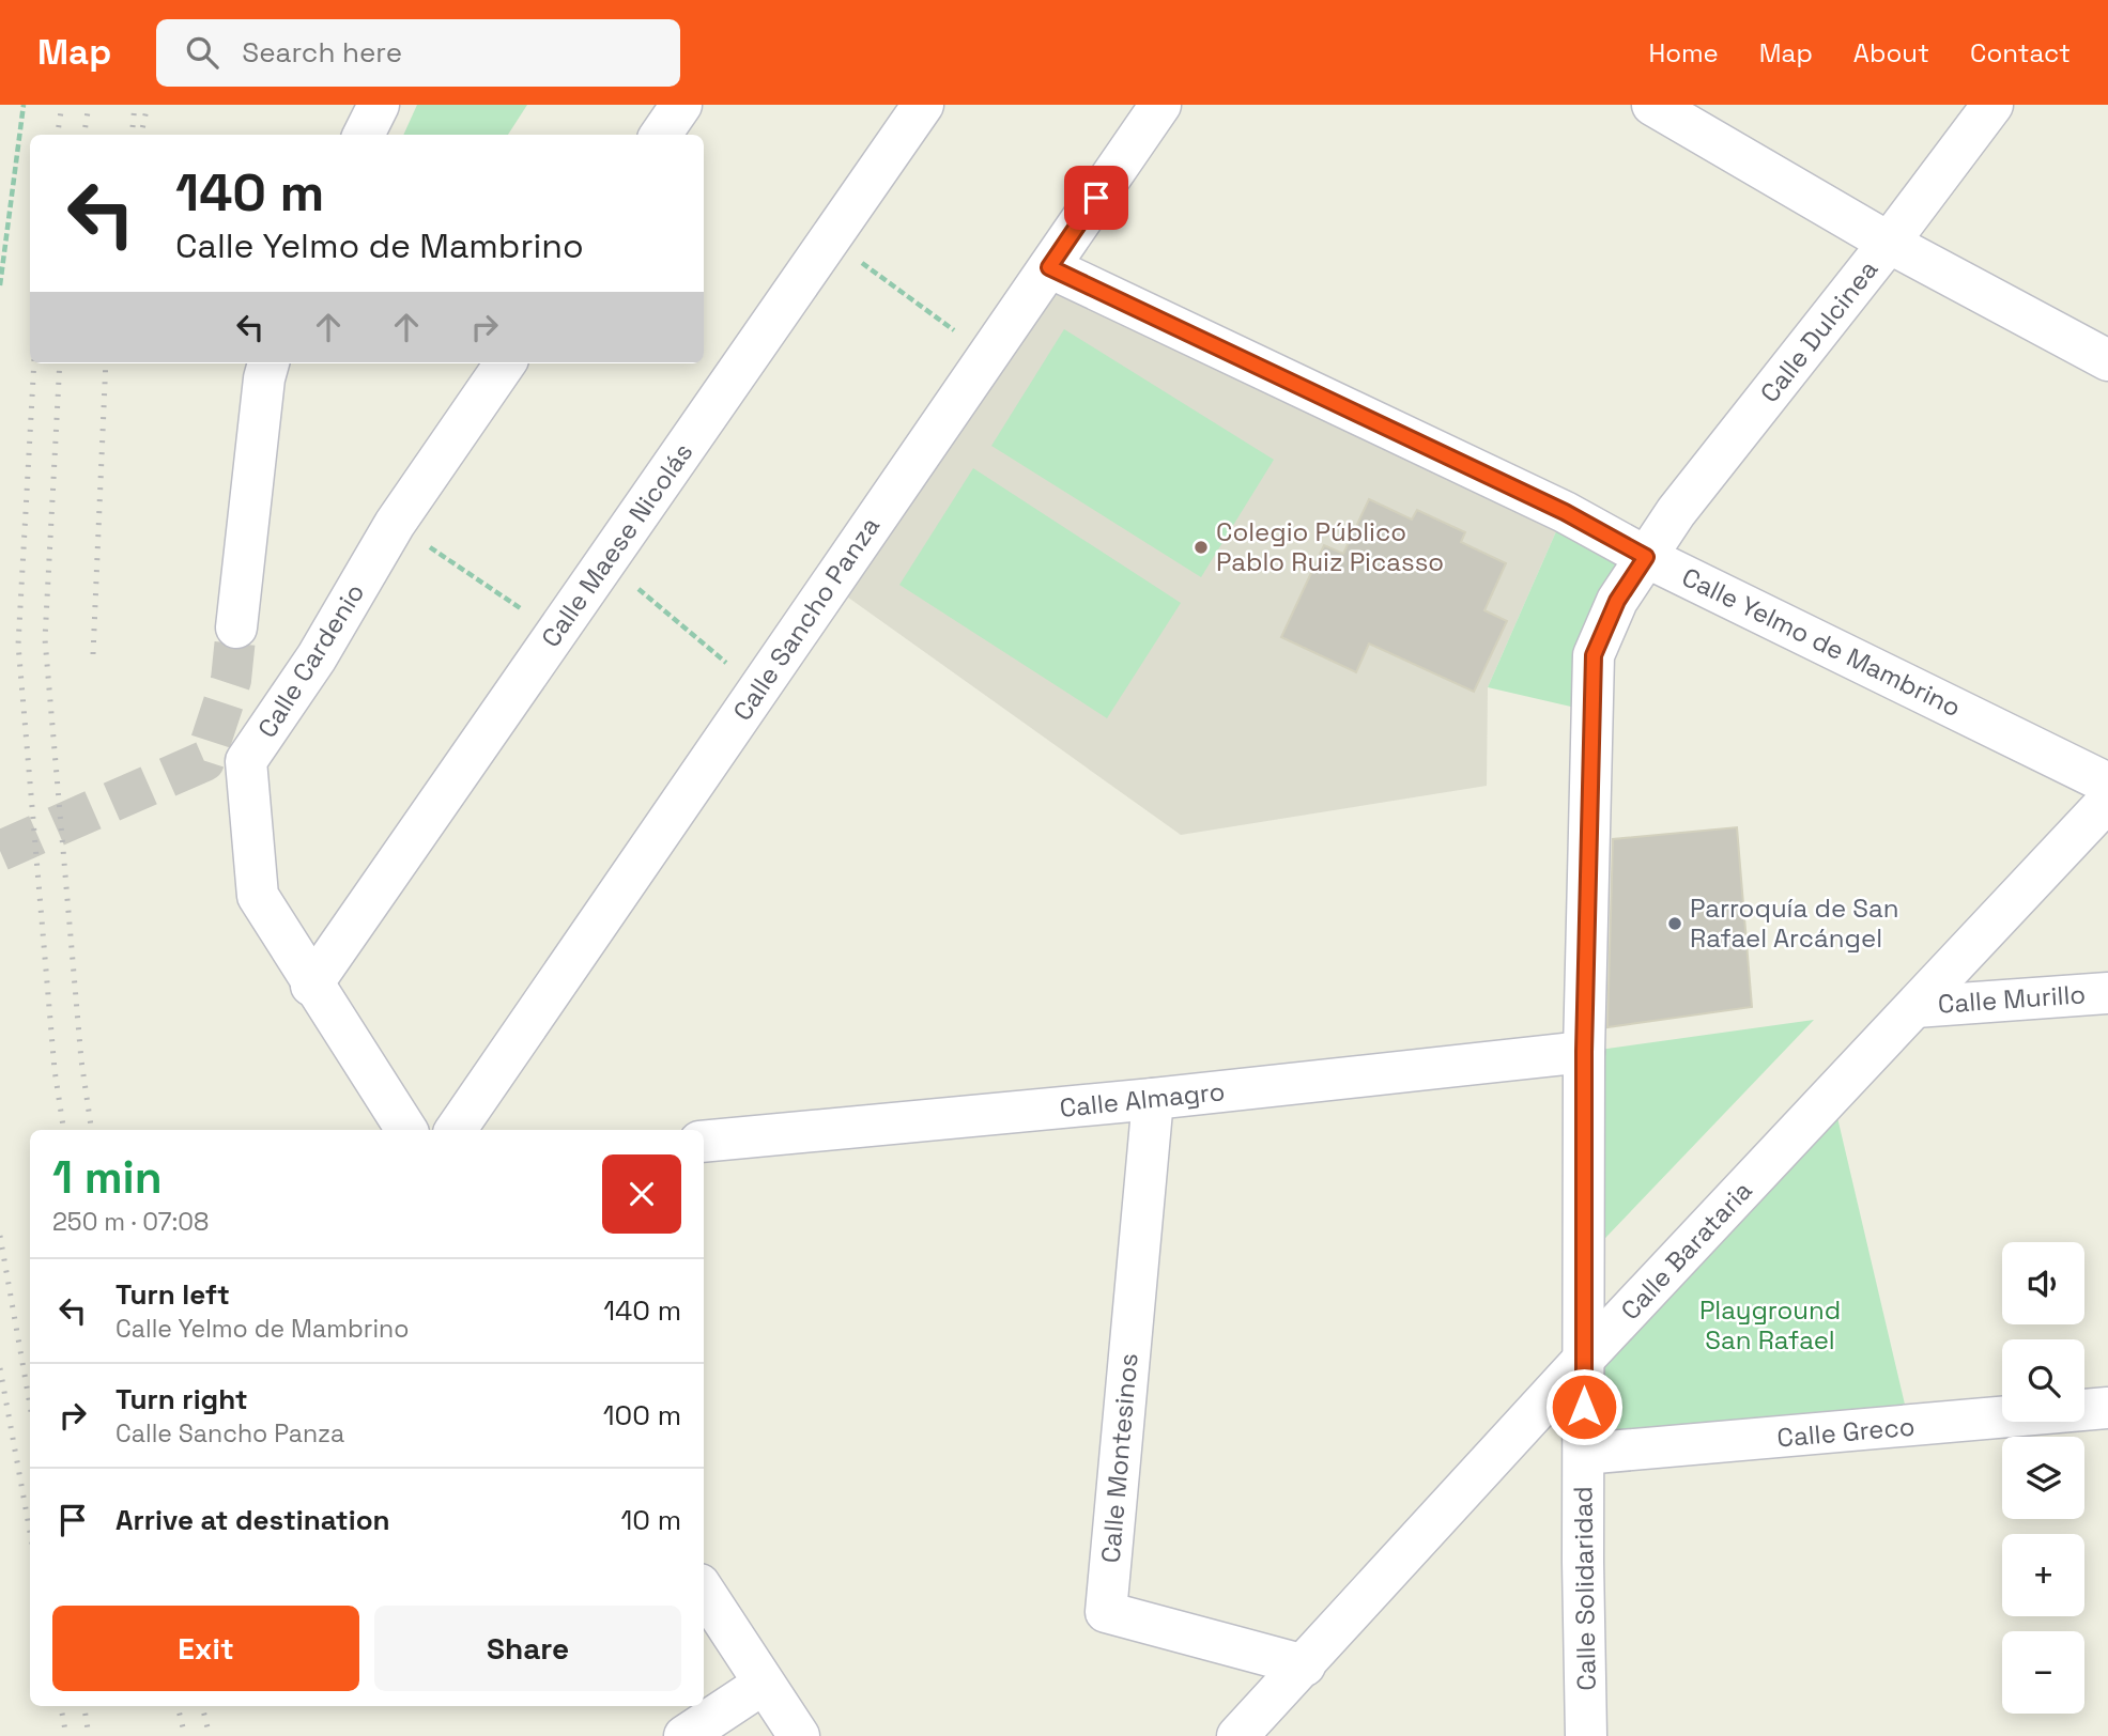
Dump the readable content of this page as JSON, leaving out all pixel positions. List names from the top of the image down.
{
  "streets": {
    "street": [
      "Calle Dulcinea",
      "Calle Maese Nicolás",
      "Calle Sancho Panza",
      "Calle Yelmo de Mambrino",
      "Calle Cardenio",
      "Calle Murillo",
      "Calle Almagro",
      "Calle Barataria",
      "Calle Greco",
      "Calle Montesinos",
      "Calle Solidaridad"
    ]
  },
  "crossings": [
    ["Calle Dulcinea", "Calle Yelmo de Mambrino"],
    ["Calle Dulcinea", "Calle Solidaridad"],
    ["Calle Maese Nicolás", "Calle Cardenio"],
    ["Calle Sancho Panza", "Calle Yelmo de Mambrino"],
    ["Calle Yelmo de Mambrino", "Calle Solidaridad"],
    ["Calle Murillo", "Calle Barataria"],
    ["Calle Almagro", "Calle Montesinos"],
    ["Calle Almagro", "Calle Solidaridad"],
    ["Calle Barataria", "Calle Montesinos"],
    ["Calle Barataria", "Calle Solidaridad"],
    ["Calle Greco", "Calle Solidaridad"]
  ],
  "parks": ["Playground San Rafael"],
  "places": ["Colegio Público Pablo Ruiz Picasso", "Parroquía de San Rafael Arcángel"],
  "page": {
    "header": "Map",
    "search": "Search here",
    "nav": [
      "Home",
      "Map",
      "About",
      "Contact"
    ],
    "turn": ["140 m", "Calle Yelmo de Mambrino"],
    "heading": ["1 min", "250 m · 07:08"],
    "map_buttons": ["+", "−"],
    "list": [
      {
        "name": "Turn left",
        "note": "Calle Yelmo de Mambrino",
        "value": "140 m"
      },
      {
        "name": "Turn right",
        "note": "Calle Sancho Panza",
        "value": "100 m"
      },
      {
        "name": "Arrive at destination",
        "value": "10 m"
      }
    ],
    "buttons": ["Exit", "Share"]
  }
}
